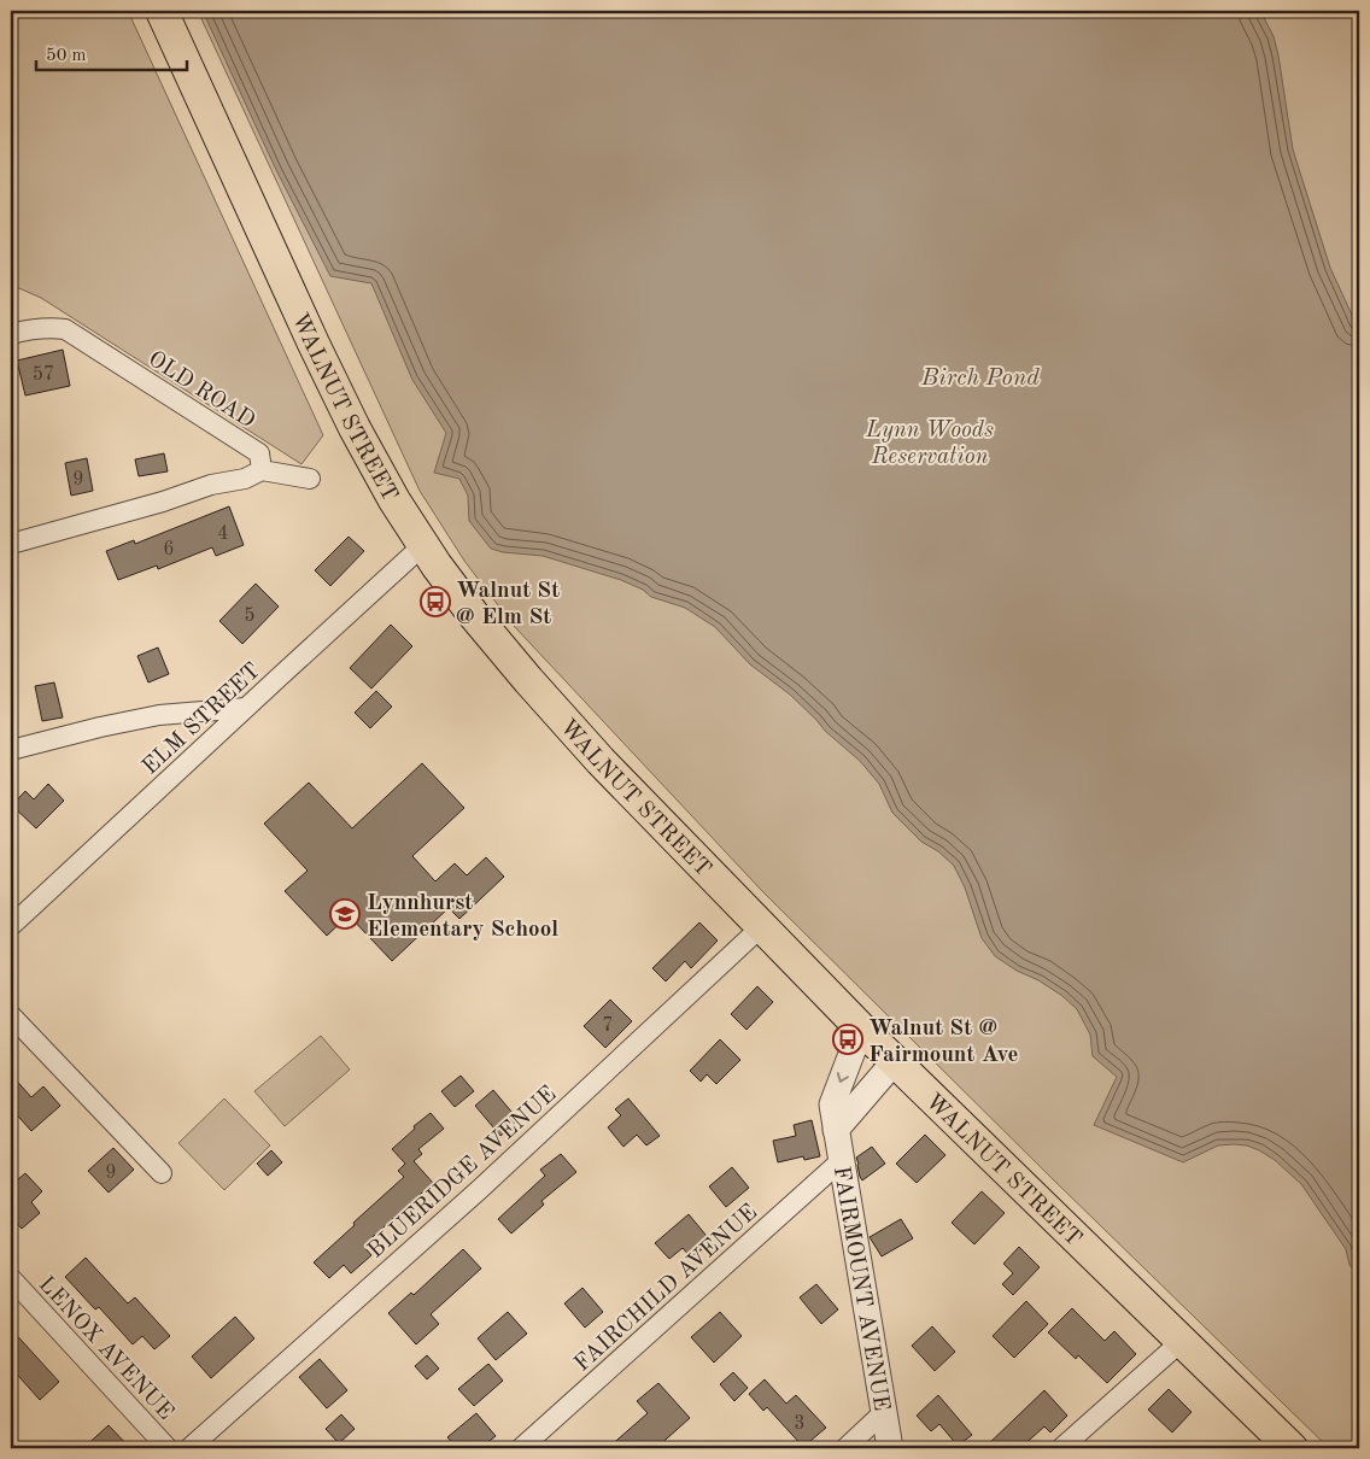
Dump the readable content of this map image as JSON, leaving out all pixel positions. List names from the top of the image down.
{
  "streets": {
    "main road": ["WALNUT STREET"],
    "street": [
      "OLD ROAD",
      "ELM STREET",
      "BLUERIDGE AVENUE",
      "FAIRCHILD AVENUE",
      "FAIRMOUNT AVENUE",
      "LENOX AVENUE"
    ]
  },
  "crossings": [
    ["WALNUT STREET", "ELM STREET"],
    ["WALNUT STREET", "BLUERIDGE AVENUE"],
    ["WALNUT STREET", "FAIRMOUNT AVENUE"],
    ["FAIRCHILD AVENUE", "FAIRMOUNT AVENUE"]
  ],
  "water": ["Birch Pond"],
  "parks": ["Lynn Woods Reservation"],
  "places": {
    "bus stop": ["Walnut St @ Elm St", "Walnut St @ Fairmount Ave"],
    "school or university": ["Lynnhurst Elementary School"]
  },
  "house_numbers": [
    "57",
    "9",
    "4",
    "6",
    "5",
    "7",
    "9",
    "3"
  ],
  "scale_bar": "50 m"
}
